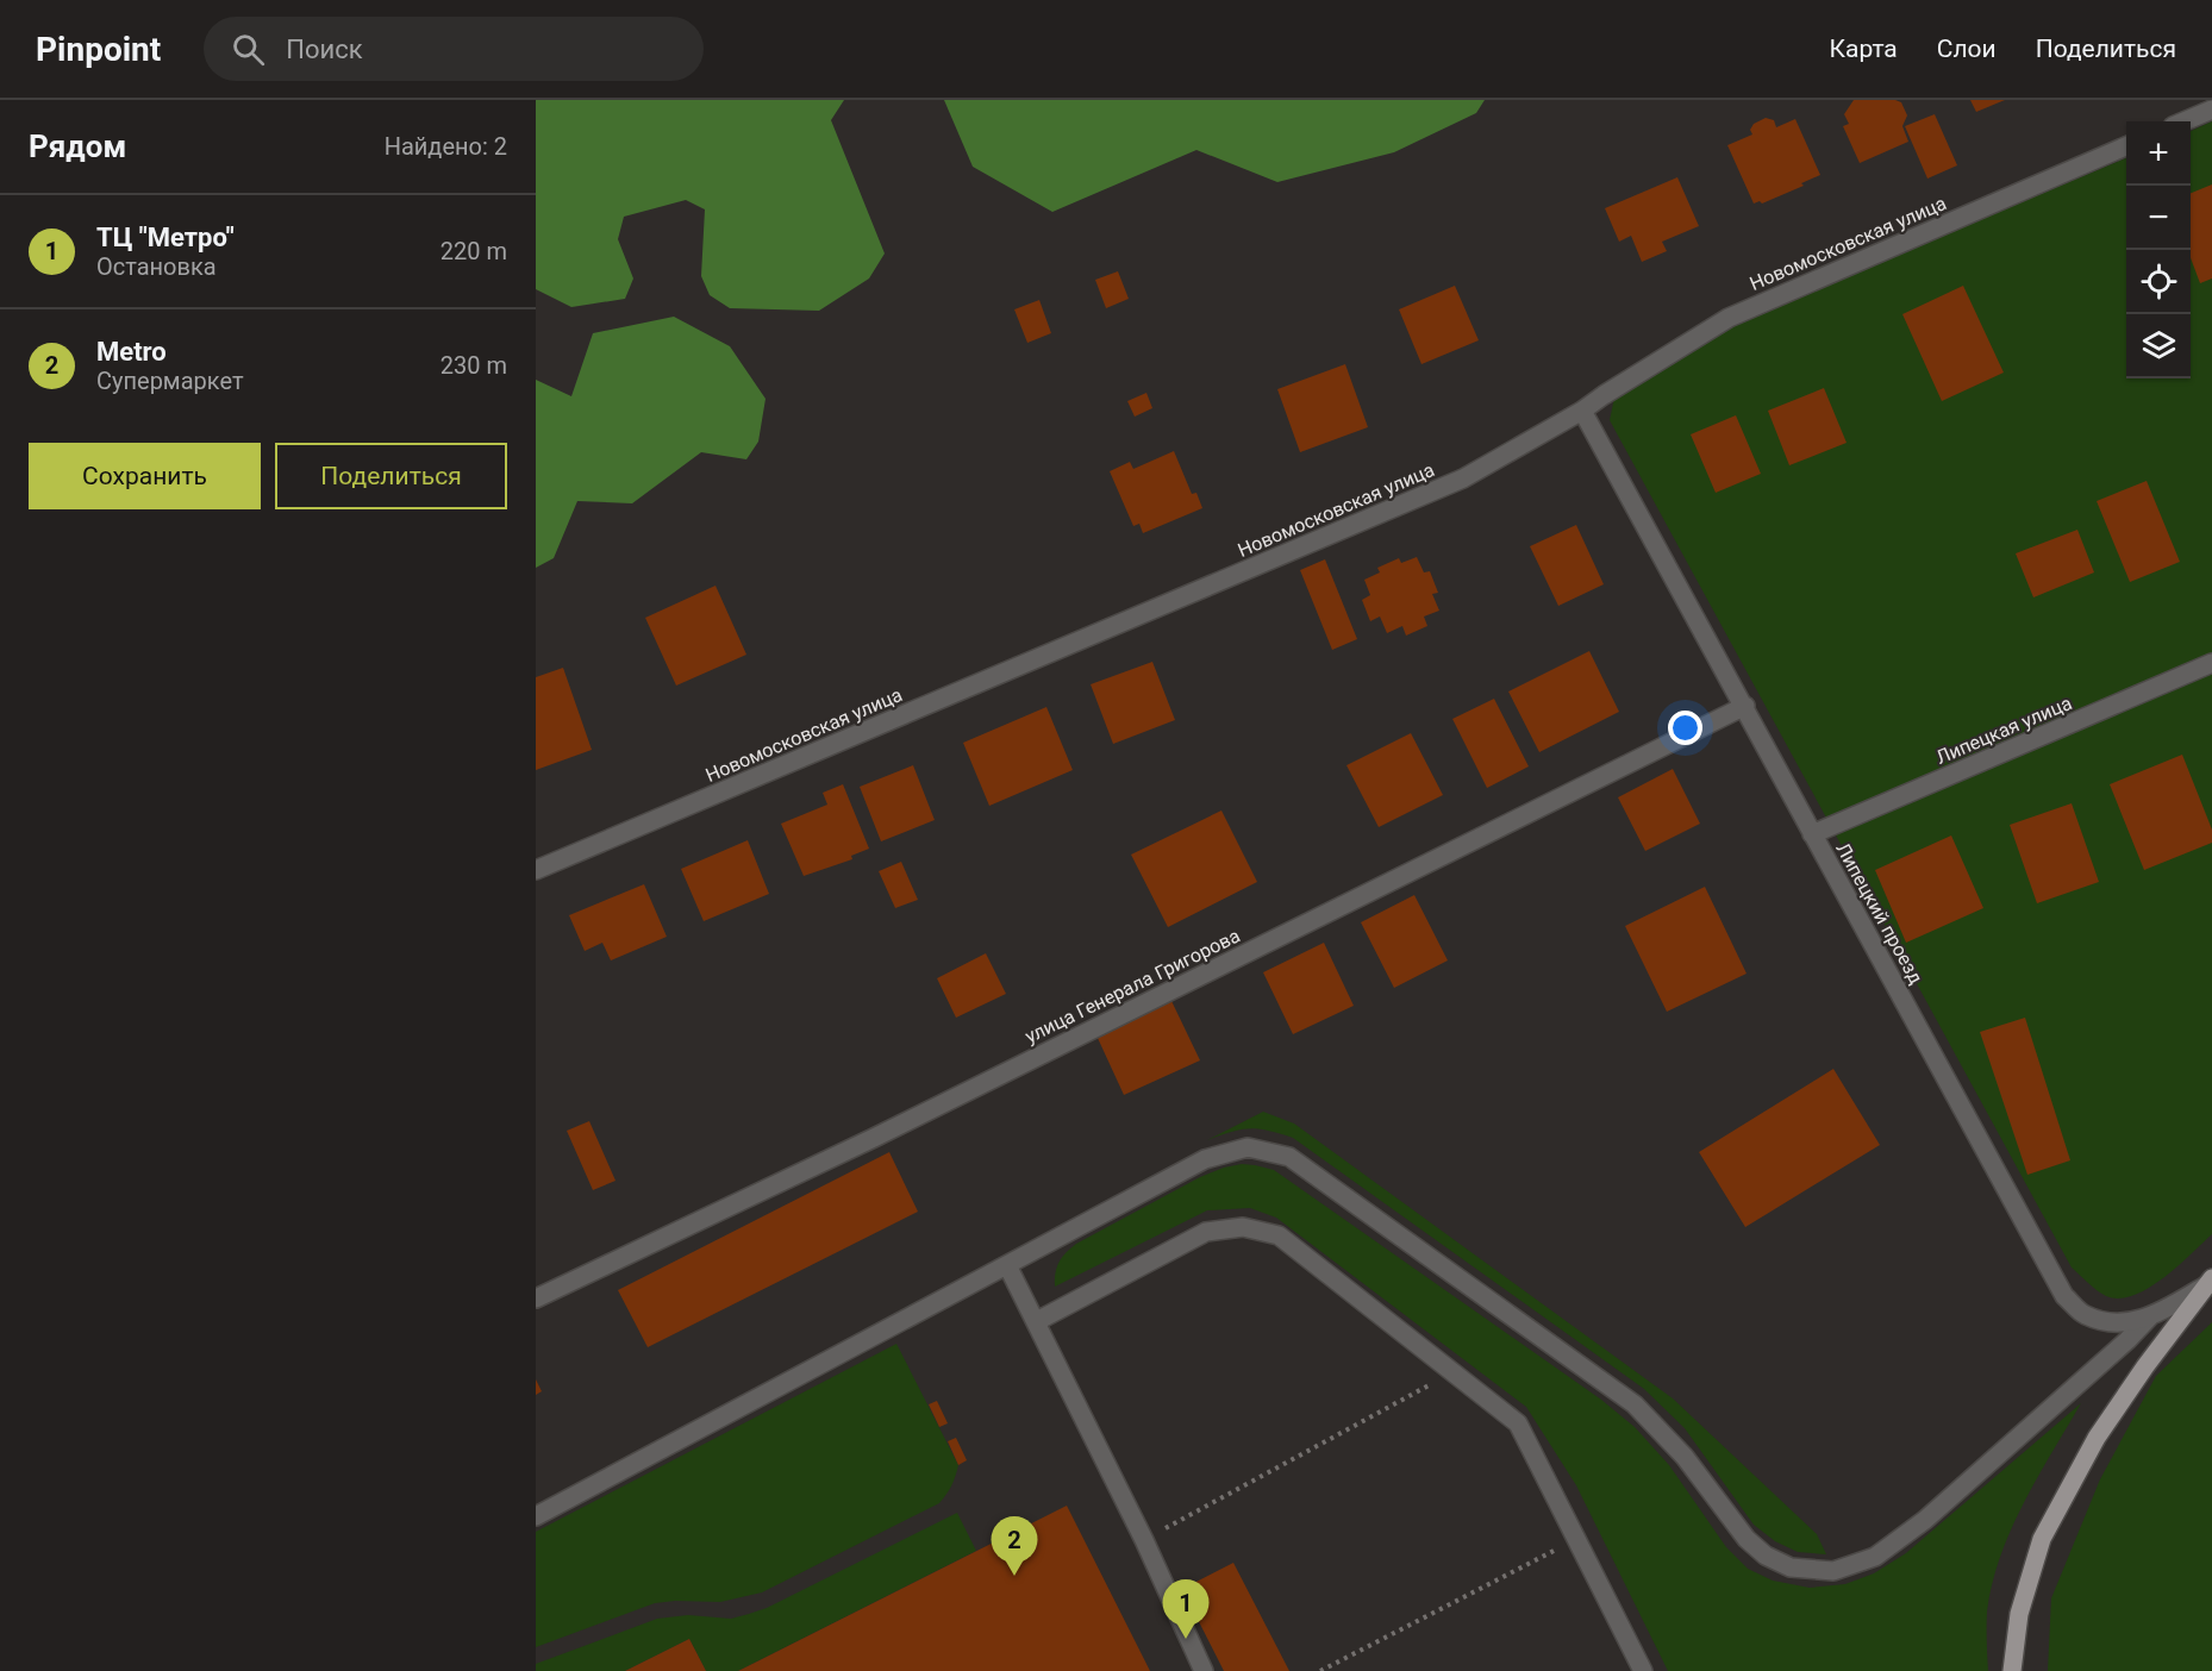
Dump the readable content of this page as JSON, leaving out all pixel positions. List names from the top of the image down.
{
  "streets": {
    "street": [
      "Новомосковская улица",
      "Липецкая улица",
      "Липецкий проезд",
      "улица Генерала Григорова"
    ]
  },
  "crossings": [
    ["Новомосковская улица", "Липецкий проезд"],
    ["Липецкая улица", "Липецкий проезд"],
    ["Липецкий проезд", "улица Генерала Григорова"]
  ],
  "page": {
    "header": "Pinpoint",
    "search": "Поиск",
    "nav": ["Карта", "Слои", "Поделиться"],
    "heading": ["Рядом", "Найдено: 2"],
    "map_buttons": ["+", "−"],
    "list": [
      {
        "mark": "1",
        "name": "ТЦ \"Метро\"",
        "note": "Остановка",
        "value": "220 m"
      },
      {
        "mark": "2",
        "name": "Metro",
        "note": "Супермаркет",
        "value": "230 m"
      }
    ],
    "buttons": ["Сохранить", "Поделиться"],
    "pins": ["2", "1"]
  }
}
